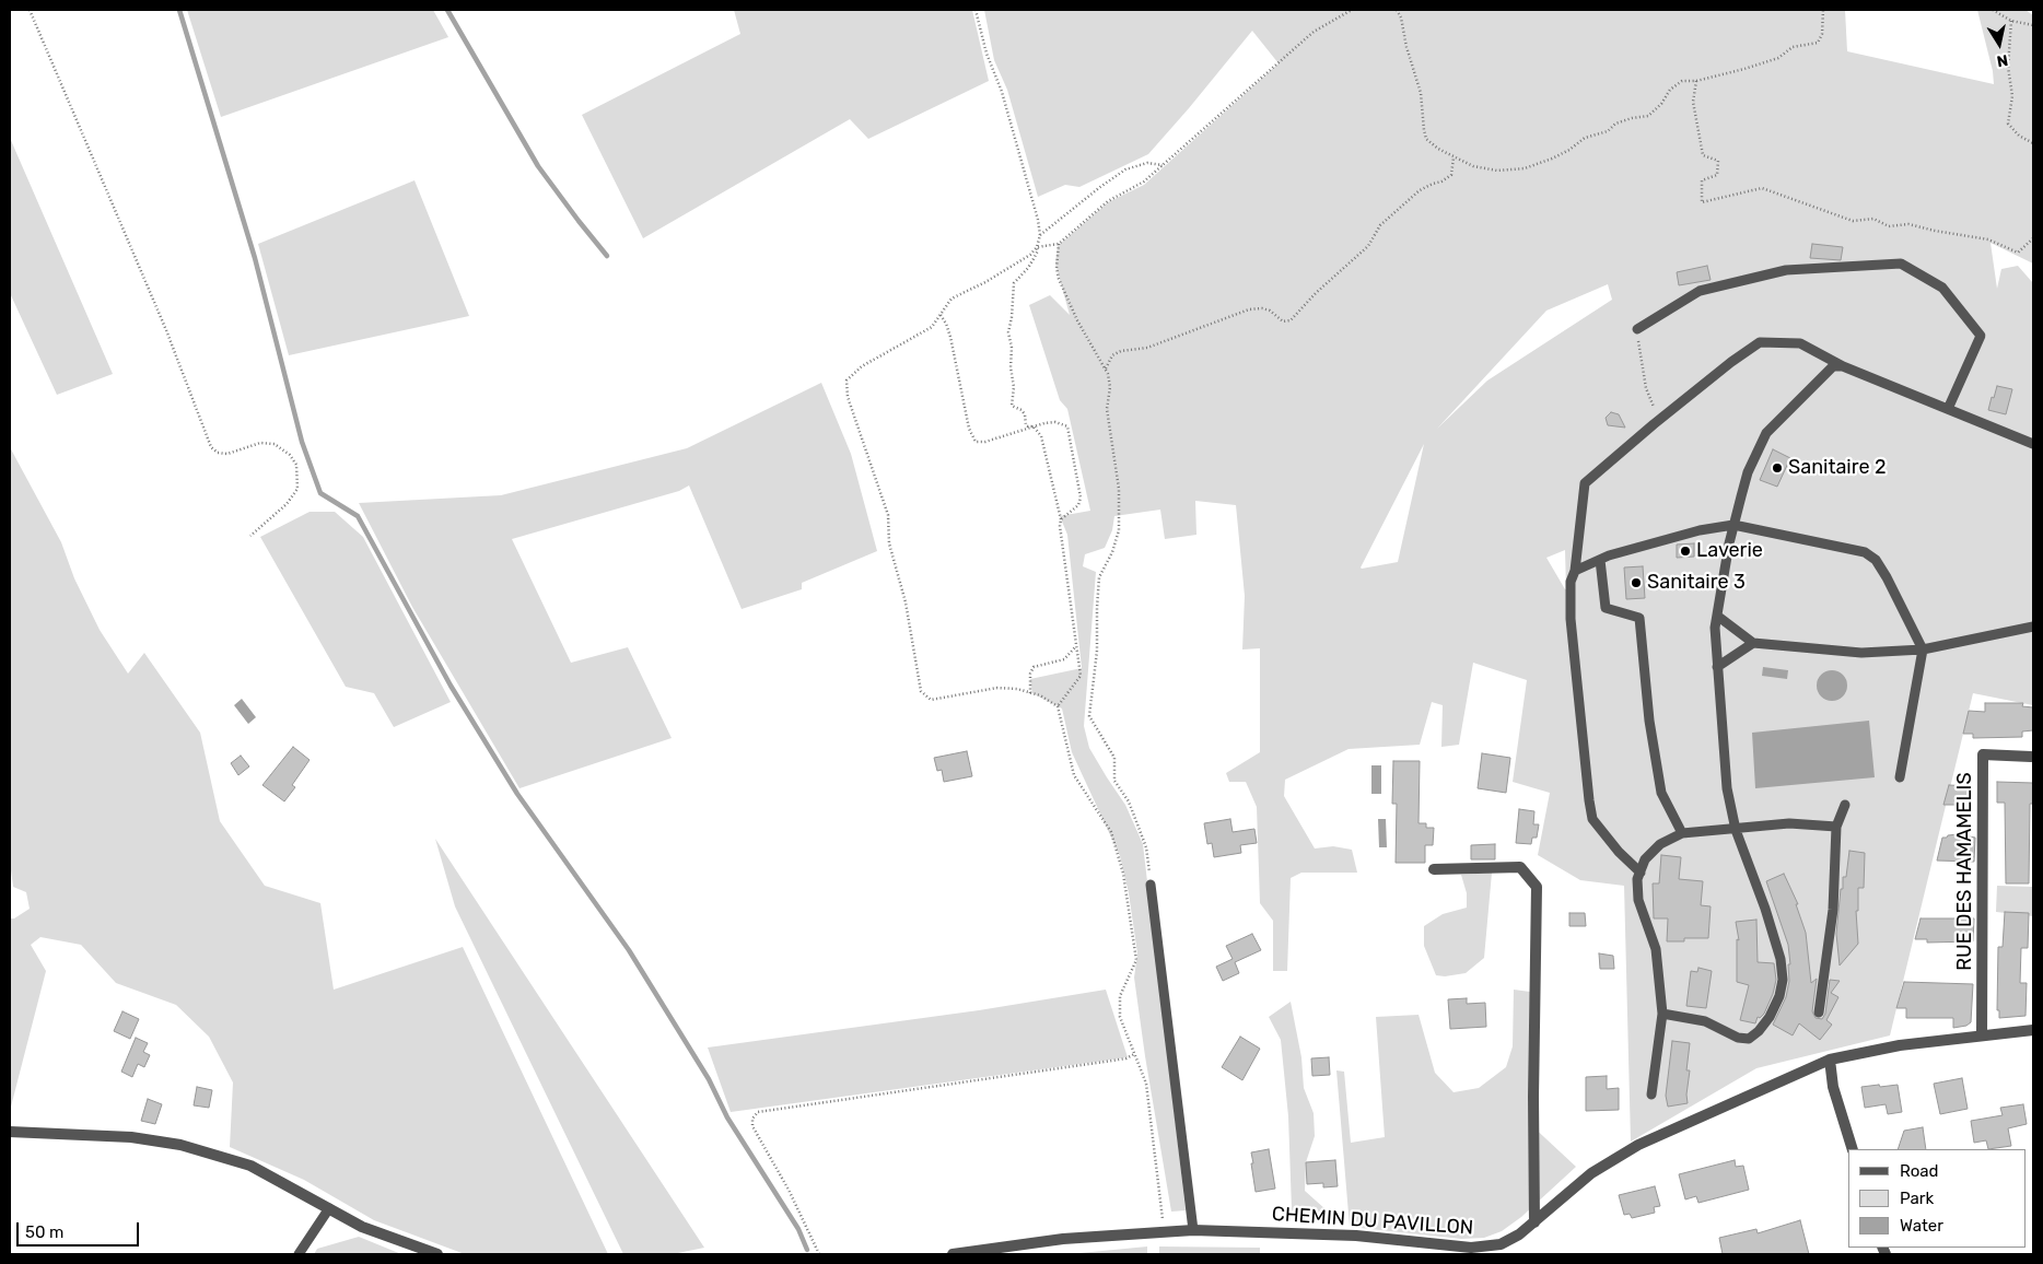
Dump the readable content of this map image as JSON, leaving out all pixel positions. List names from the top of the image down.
{
  "streets": {
    "street": ["RUE DES HAMAMELIS", "CHEMIN DU PAVILLON"]
  },
  "crossings": [
    ["RUE DES HAMAMELIS", "CHEMIN DU PAVILLON"]
  ],
  "places": ["Sanitaire 2", "Laverie", "Sanitaire 3"],
  "legend": ["Road", "Park", "Water"],
  "scale_bar": "50 m",
  "north": "bottom"
}
